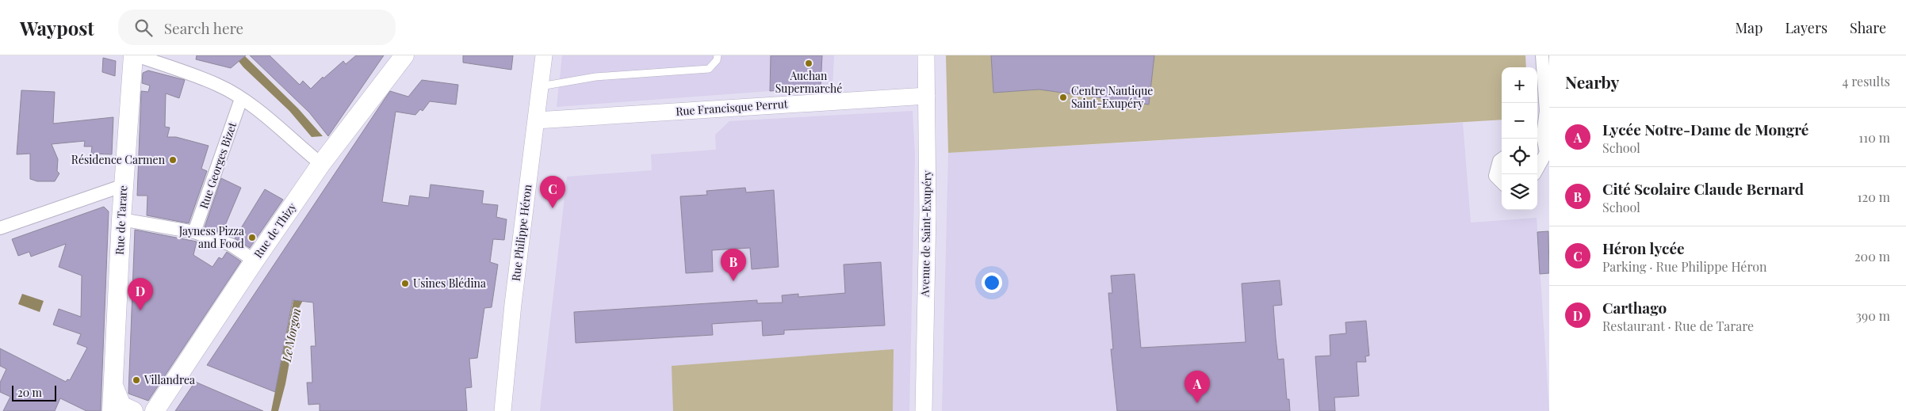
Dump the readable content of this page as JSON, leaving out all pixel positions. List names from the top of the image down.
{
  "streets": {
    "main road": ["Rue de Tarare", "Rue de Thizy"],
    "street": [
      "Rue Francisque Perrut",
      "Rue Georges Bizet",
      "Rue Philippe Héron",
      "Avenue de Saint-Exupéry"
    ]
  },
  "crossings": [
    ["Rue Francisque Perrut", "Rue Philippe Héron"],
    ["Rue Francisque Perrut", "Avenue de Saint-Exupéry"]
  ],
  "water": ["Le Morgon"],
  "places": [
    "Auchan Supermarché",
    "Centre Nautique Saint-Exupéry",
    "Résidence Carmen",
    "Jayness Pizza and Food",
    "Usines Blédina",
    "Villandrea"
  ],
  "scale_bar": "20 m",
  "page": {
    "header": "Waypost",
    "search": "Search here",
    "nav": ["Map", "Layers", "Share"],
    "heading": ["Nearby", "4 results"],
    "map_buttons": ["+", "−"],
    "list": [
      {
        "mark": "A",
        "name": "Lycée Notre-Dame de Mongré",
        "note": "School",
        "value": "110 m"
      },
      {
        "mark": "B",
        "name": "Cité Scolaire Claude Bernard",
        "note": "School",
        "value": "120 m"
      },
      {
        "mark": "C",
        "name": "Héron lycée",
        "note": "Parking · Rue Philippe Héron",
        "value": "200 m"
      },
      {
        "mark": "D",
        "name": "Carthago",
        "note": "Restaurant · Rue de Tarare",
        "value": "390 m"
      }
    ],
    "pins": [
      "C",
      "B",
      "D",
      "A"
    ],
    "scale": "20 m"
  }
}
